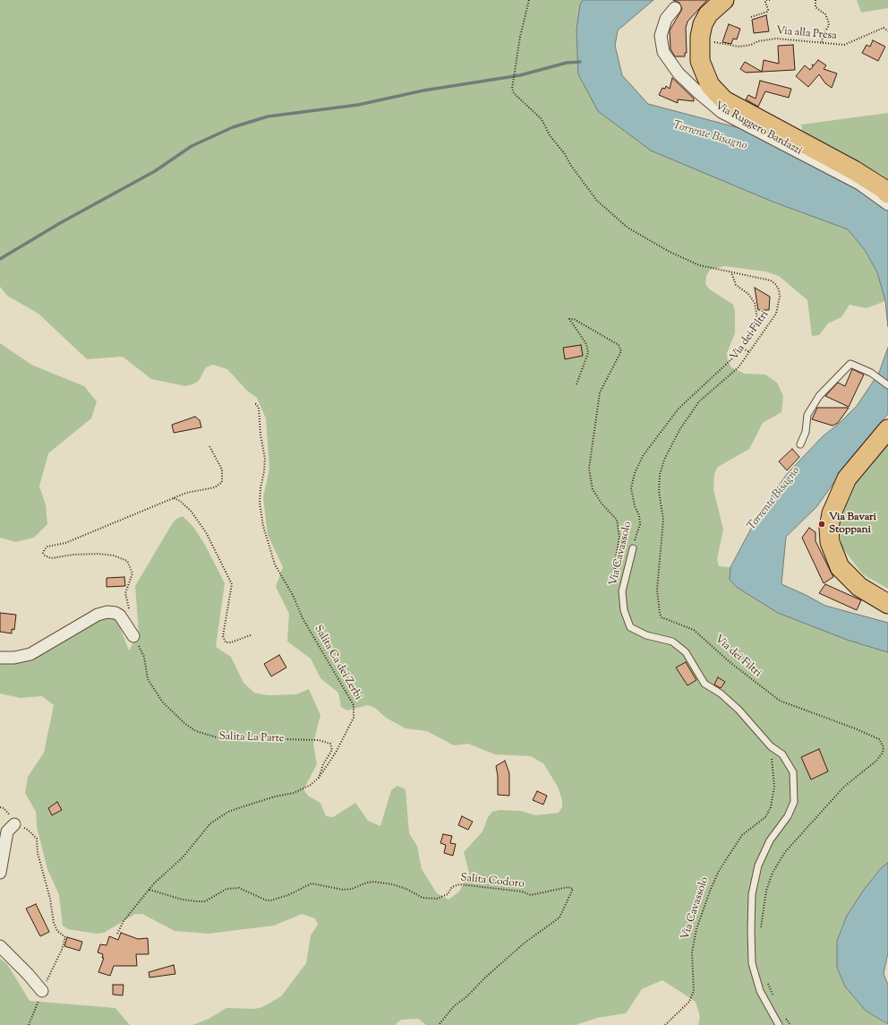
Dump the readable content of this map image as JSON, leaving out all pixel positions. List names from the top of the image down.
{
  "streets": {
    "street": ["Via Ruggero Bardazzi"],
    "lane": ["Via Cavassolo"],
    "path": [
      "Via alla Presa",
      "Via dei Filtri",
      "Salita Ca dei Zerbi",
      "Salita La Parte",
      "Salita Codoro"
    ]
  },
  "crossings": [
    ["Via dei Filtri", "Via Cavassolo"],
    ["Salita Ca dei Zerbi", "Salita La Parte"],
    ["Salita Ca dei Zerbi", "Salita Codoro"]
  ],
  "water": ["Torrente Bisagno"],
  "places": ["Via Bavari Stoppani"]
}
